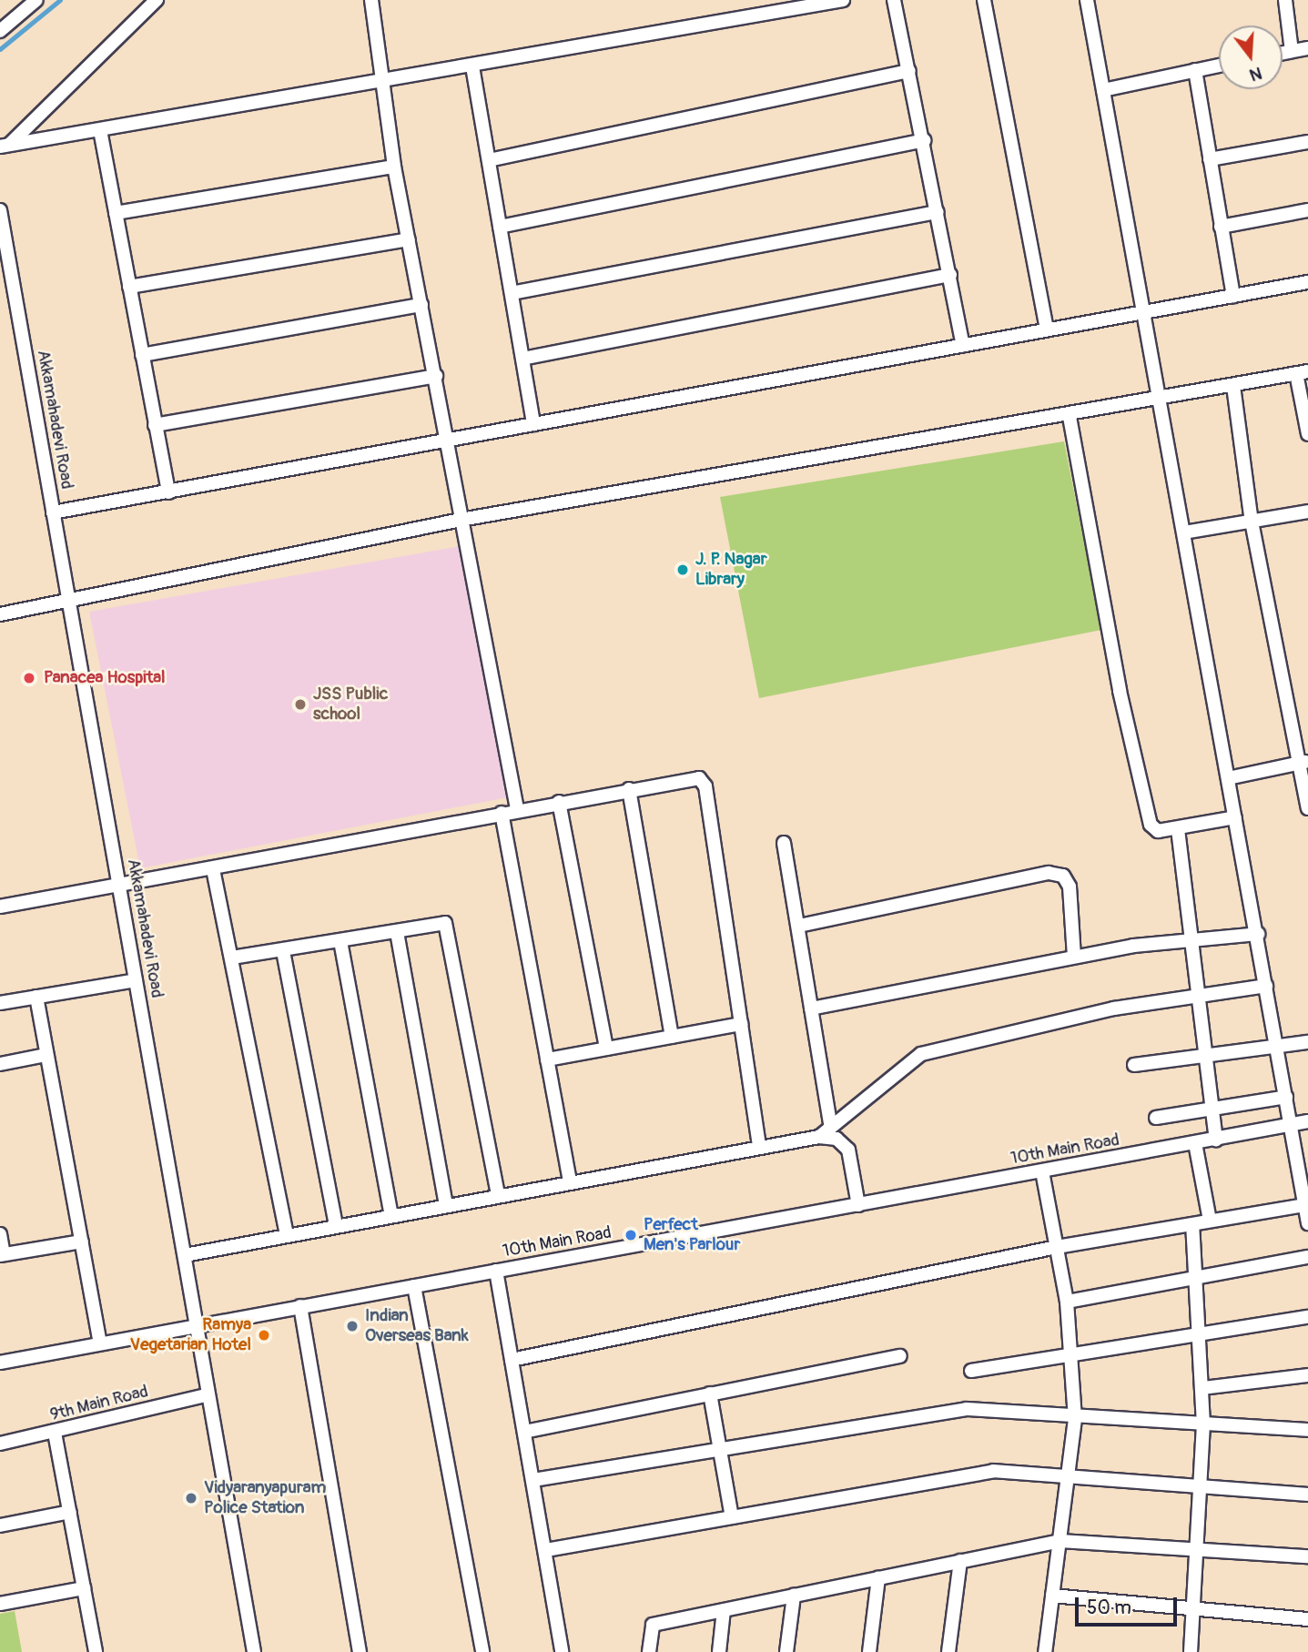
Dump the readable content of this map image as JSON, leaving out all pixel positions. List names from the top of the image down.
{
  "streets": {
    "street": ["Akkamahadevi Road", "10th Main Road", "9th Main Road"]
  },
  "crossings": [
    ["Akkamahadevi Road", "10th Main Road"],
    ["Akkamahadevi Road", "9th Main Road"]
  ],
  "places": [
    "J. P. Nagar Library",
    "Panacea Hospital",
    "JSS Public school",
    "Perfect Men's Parlour",
    "Indian Overseas Bank",
    "Ramya Vegetarian Hotel",
    "Vidyaranyapuram Police Station"
  ],
  "scale_bar": "50 m",
  "north": "bottom"
}
